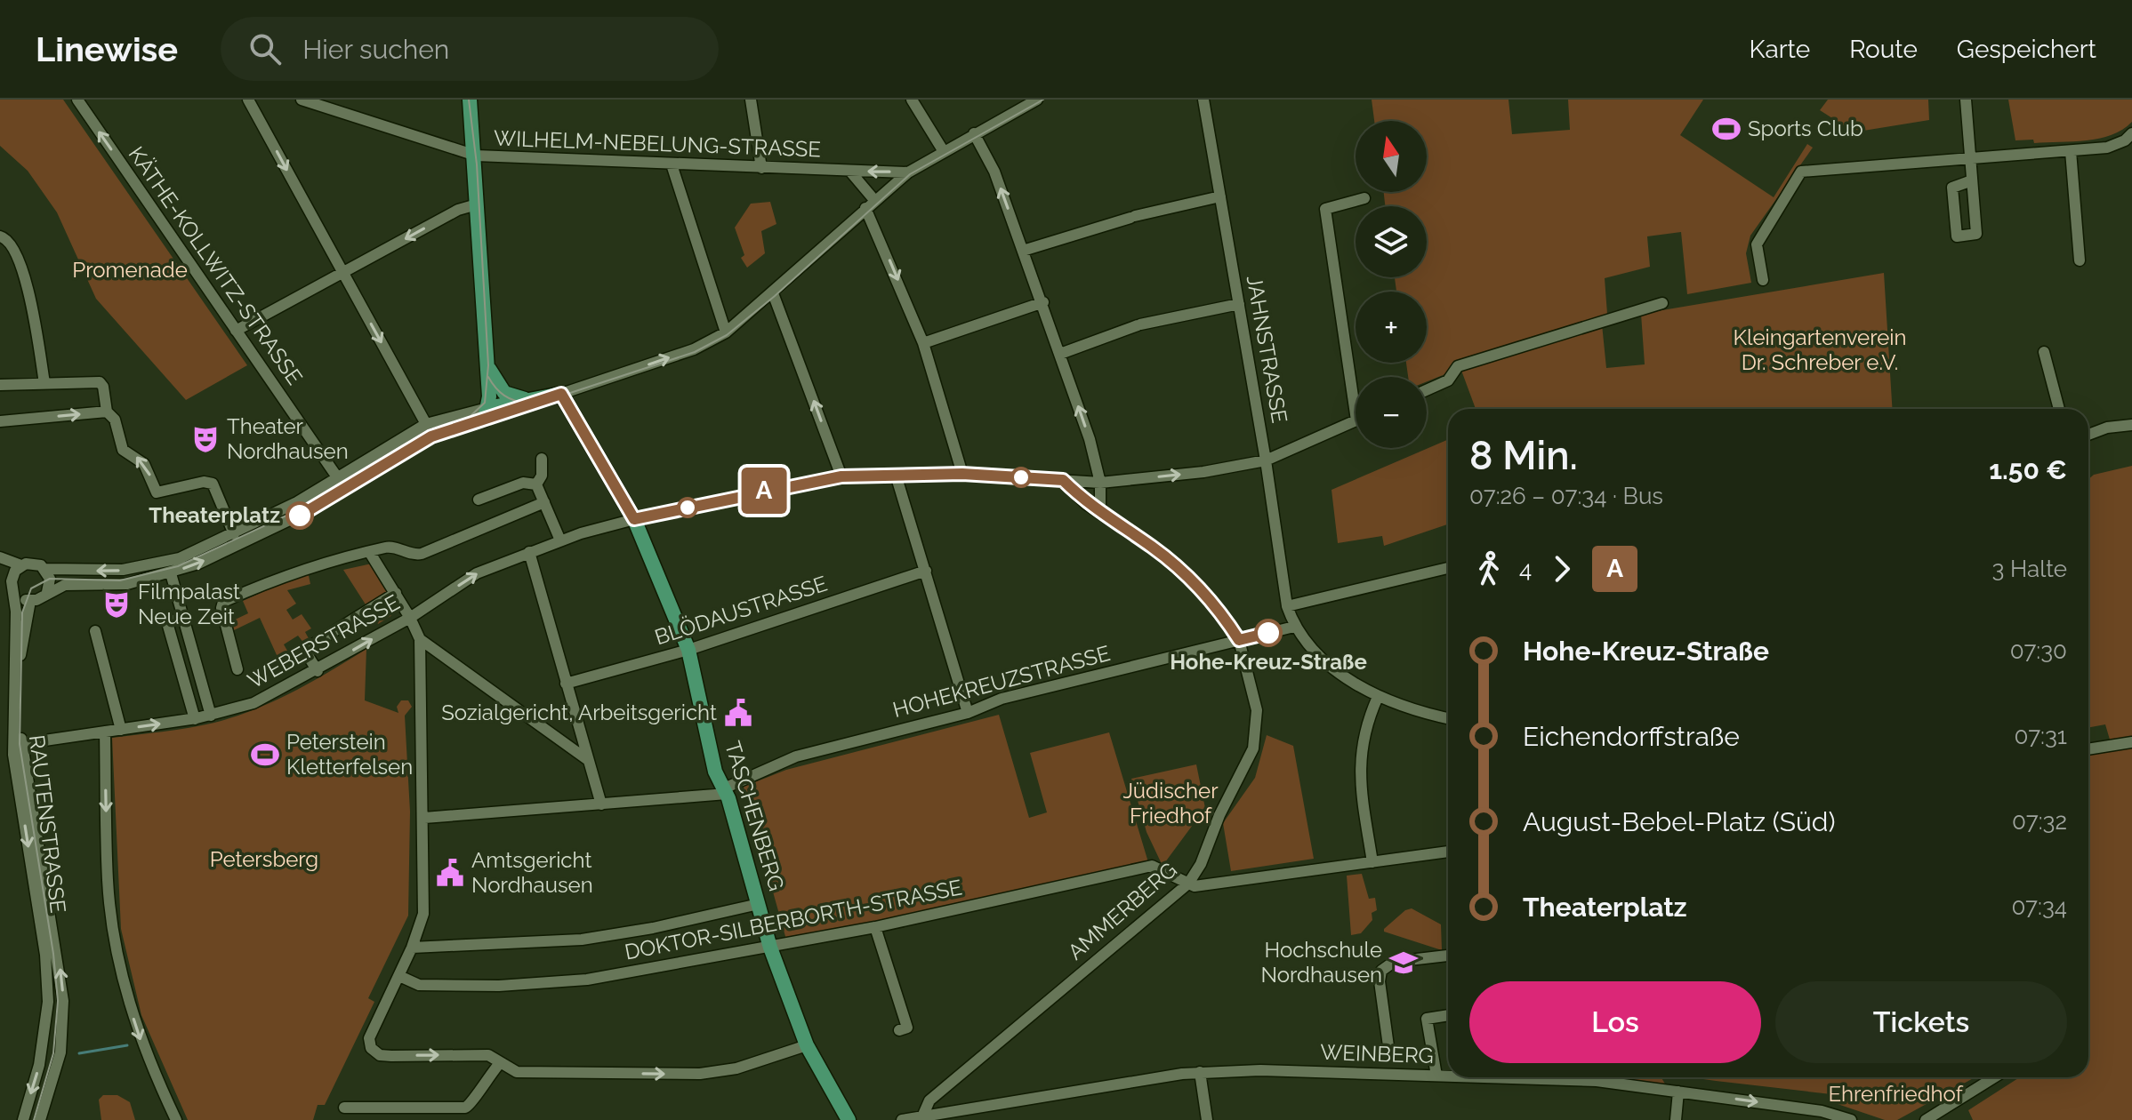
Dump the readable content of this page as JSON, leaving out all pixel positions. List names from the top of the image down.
{
  "streets": {
    "main road": ["TASCHENBERG"],
    "street": [
      "WILHELM-NEBELUNG-STRASSE",
      "KÄTHE-KOLLWITZ-STRASSE",
      "JAHNSTRASSE",
      "BLÖDAUSTRASSE",
      "WEBERSTRASSE",
      "HOHEKREUZSTRASSE",
      "RAUTENSTRASSE",
      "AMMERBERG",
      "DOKTOR-SILBERBORTH-STRASSE",
      "WEINBERG"
    ]
  },
  "crossings": [
    ["WILHELM-NEBELUNG-STRASSE", "WEBERSTRASSE"],
    ["JAHNSTRASSE", "WEBERSTRASSE"],
    ["JAHNSTRASSE", "HOHEKREUZSTRASSE"],
    ["BLÖDAUSTRASSE", "TASCHENBERG"],
    ["WEBERSTRASSE", "TASCHENBERG"],
    ["WEBERSTRASSE", "RAUTENSTRASSE"],
    ["HOHEKREUZSTRASSE", "TASCHENBERG"],
    ["HOHEKREUZSTRASSE", "AMMERBERG"],
    ["TASCHENBERG", "DOKTOR-SILBERBORTH-STRASSE"],
    ["AMMERBERG", "DOKTOR-SILBERBORTH-STRASSE"],
    ["AMMERBERG", "WEINBERG"]
  ],
  "one_way": ["KÄTHE-KOLLWITZ-STRASSE"],
  "parks": [
    "Promenade",
    "Kleingartenverein Dr. Schreber e.V.",
    "Jüdischer Friedhof",
    "Petersberg",
    "Ehrenfriedhof"
  ],
  "places": {
    "sports": ["Sports Club", "Peterstein Kletterfelsen"],
    "theatre": ["Theater Nordhausen", "Filmpalast Neue Zeit"],
    "other": ["Theaterplatz", "Hohe-Kreuz-Straße"],
    "public building": ["Sozialgericht, Arbeitsgericht", "Amtsgericht Nordhausen"],
    "school or university": ["Hochschule Nordhausen"]
  },
  "lines": ["bus line A"],
  "north": "top",
  "page": {
    "header": "Linewise",
    "search": "Hier suchen",
    "nav": ["Karte", "Route", "Gespeichert"],
    "on_map": "A",
    "map_buttons": ["+", "−"],
    "heading": ["8 Min.", "07:26 – 07:34 · Bus", "1.50 €"],
    "legs": ["4", "A", "3 Halte"],
    "list": [
      {
        "name": "Hohe-Kreuz-Straße",
        "value": "07:30"
      },
      {
        "name": "Eichendorffstraße",
        "value": "07:31"
      },
      {
        "name": "August-Bebel-Platz (Süd)",
        "value": "07:32"
      },
      {
        "name": "Theaterplatz",
        "value": "07:34"
      }
    ],
    "buttons": ["Los", "Tickets"]
  }
}
